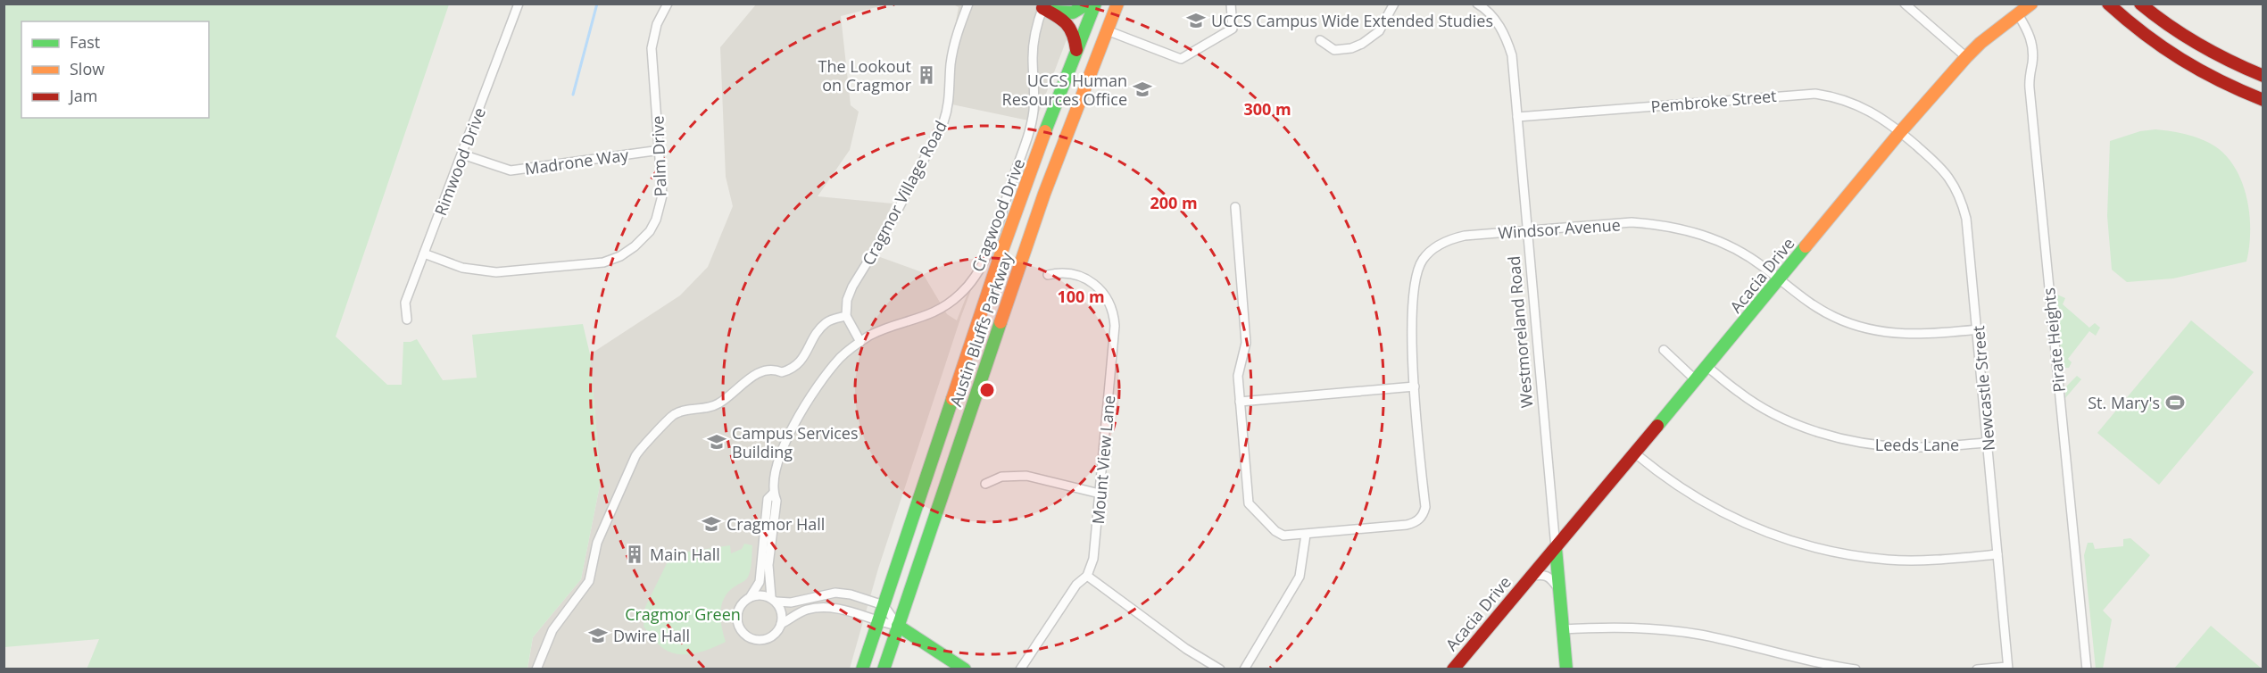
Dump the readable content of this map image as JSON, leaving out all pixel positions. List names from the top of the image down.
{
  "streets": {
    "main road": ["Acacia Drive", "Austin Bluffs Parkway", "Westmoreland Road"],
    "street": [
      "Pembroke Street",
      "Palm Drive",
      "Rimwood Drive",
      "Madrone Way",
      "Cragmor Village Road",
      "Cragwood Drive",
      "Windsor Avenue",
      "Pirate Heights",
      "Newcastle Street",
      "Leeds Lane",
      "Mount View Lane"
    ]
  },
  "crossings": [
    ["Pembroke Street", "Acacia Drive"],
    ["Pembroke Street", "Westmoreland Road"],
    ["Pembroke Street", "Newcastle Street"],
    ["Palm Drive", "Rimwood Drive"],
    ["Palm Drive", "Madrone Way"],
    ["Rimwood Drive", "Madrone Way"],
    ["Windsor Avenue", "Acacia Drive"],
    ["Windsor Avenue", "Westmoreland Road"],
    ["Windsor Avenue", "Newcastle Street"],
    ["Acacia Drive", "Westmoreland Road"],
    ["Acacia Drive", "Pirate Heights"],
    ["Acacia Drive", "Newcastle Street"],
    ["Acacia Drive", "Leeds Lane"],
    ["Newcastle Street", "Leeds Lane"]
  ],
  "parks": ["Cragmor Green"],
  "places": {
    "school or university": [
      "UCCS Campus Wide Extended Studies",
      "UCCS Human Resources Office",
      "Campus Services Building",
      "Cragmor Hall",
      "Dwire Hall"
    ],
    "building": ["The Lookout on Cragmor", "Main Hall"],
    "sports": ["St. Mary's"]
  },
  "legend": ["Fast", "Slow", "Jam"],
  "rings": ["300 m", "200 m", "100 m"]
}
